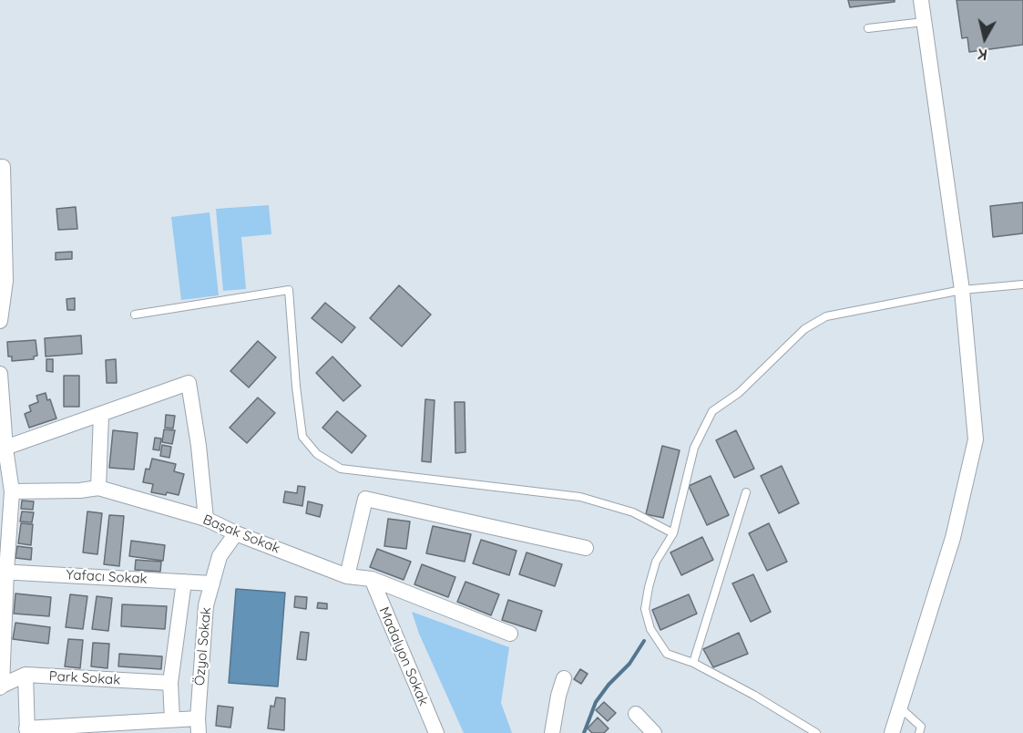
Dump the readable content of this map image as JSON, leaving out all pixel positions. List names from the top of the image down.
{
  "streets": {
    "street": [
      "Başak Sokak",
      "Yafacı Sokak",
      "Özyol Sokak",
      "Madalyon Sokak",
      "Park Sokak"
    ]
  },
  "crossings": [
    ["Başak Sokak", "Özyol Sokak"],
    ["Başak Sokak", "Madalyon Sokak"],
    ["Yafacı Sokak", "Özyol Sokak"]
  ],
  "north": "bottom"
}
